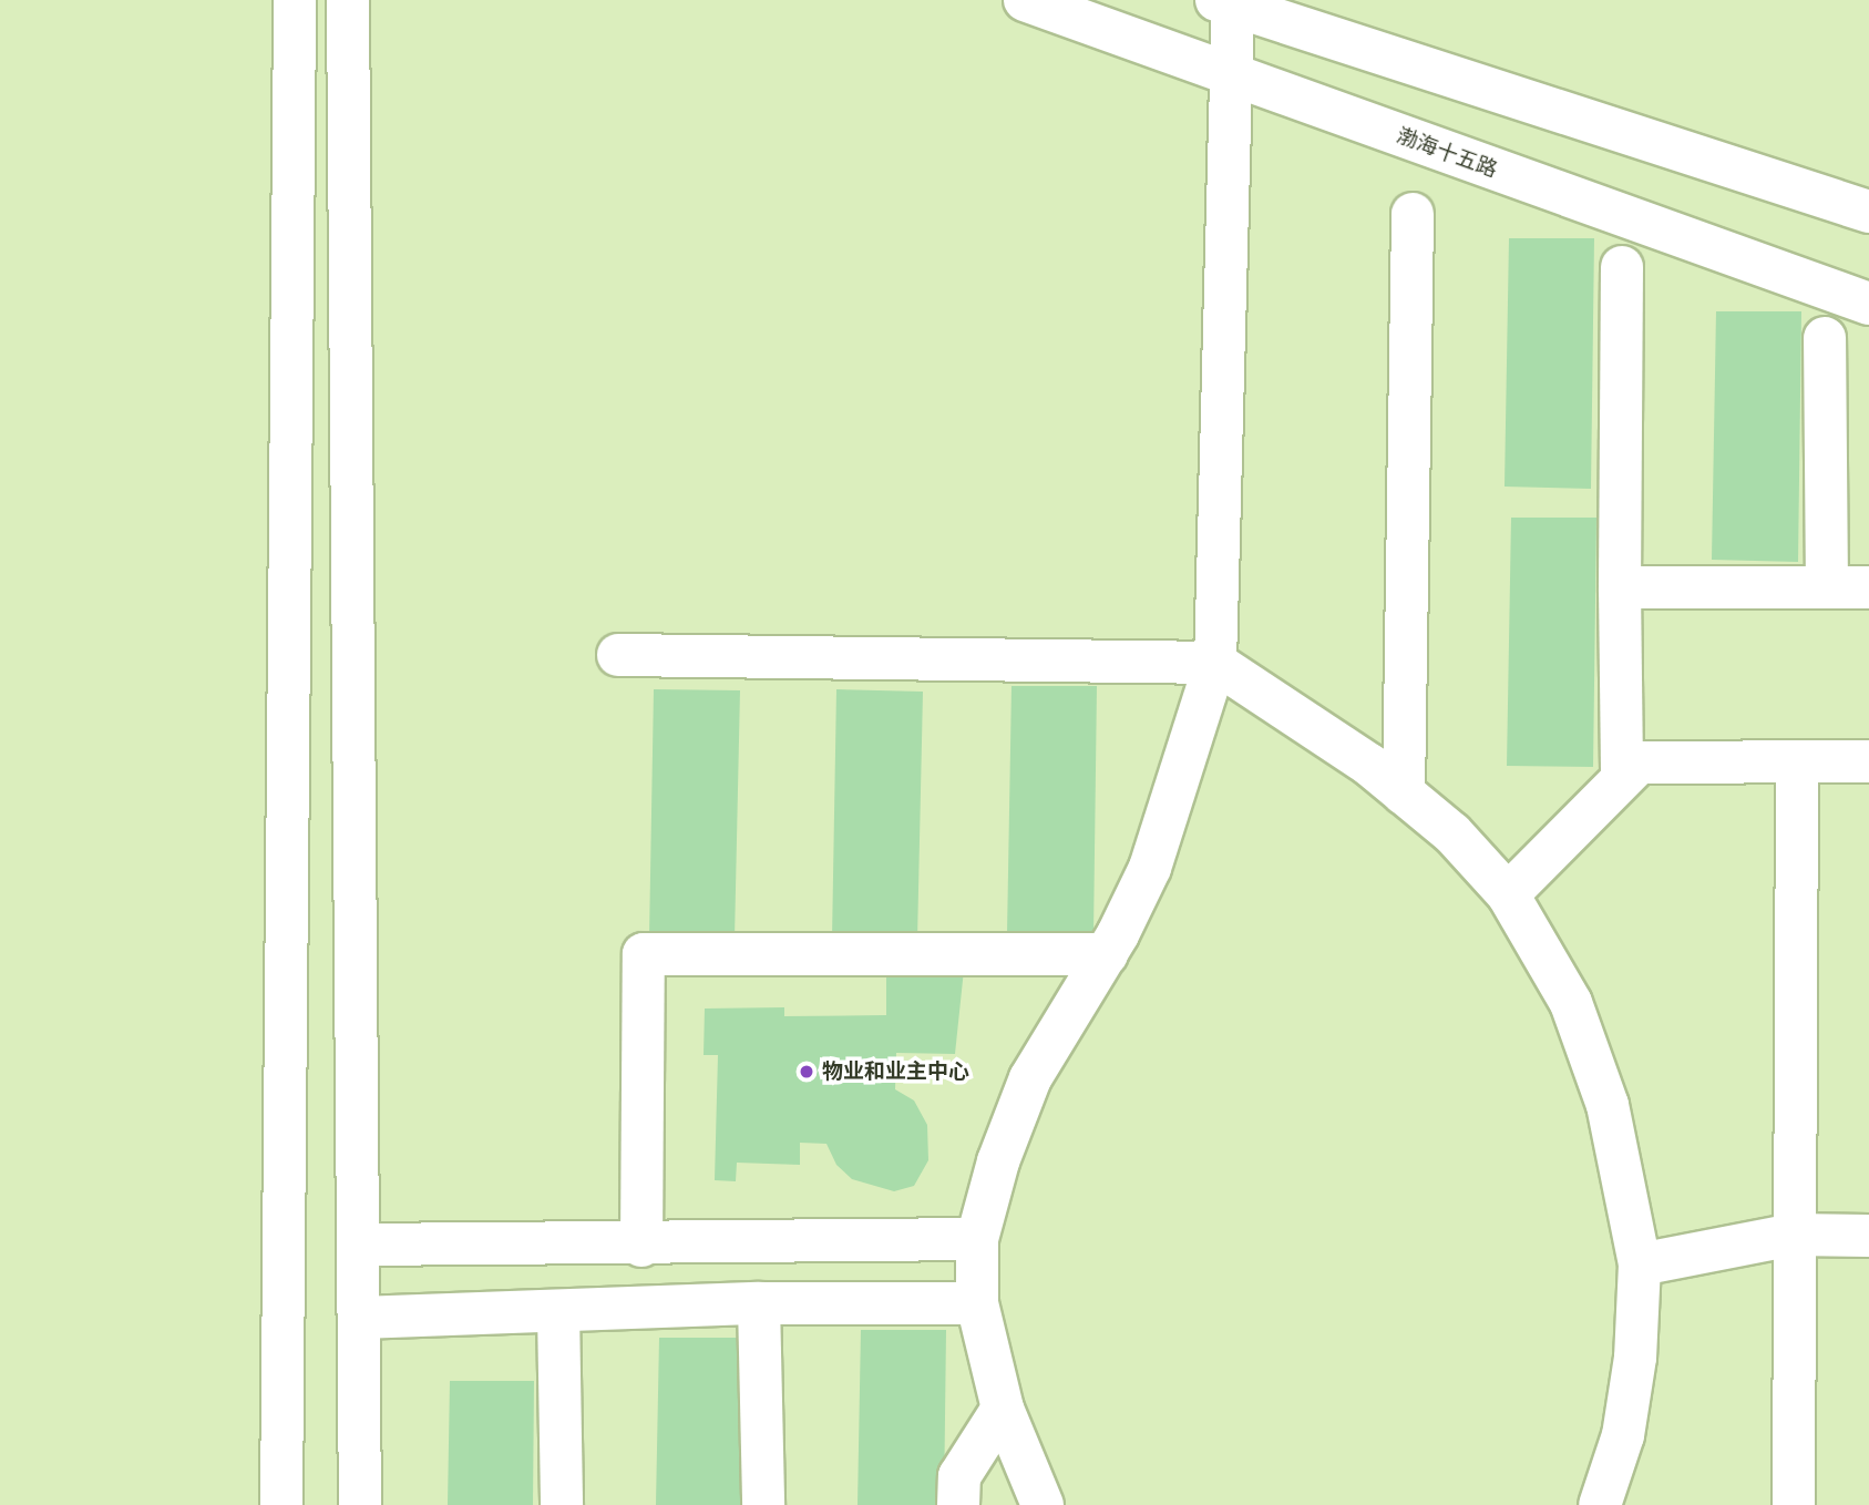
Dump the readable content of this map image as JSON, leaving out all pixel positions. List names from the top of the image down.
{
  "streets": {
    "street": ["渤海十五路"]
  },
  "places": ["物业和业主中心"]
}
